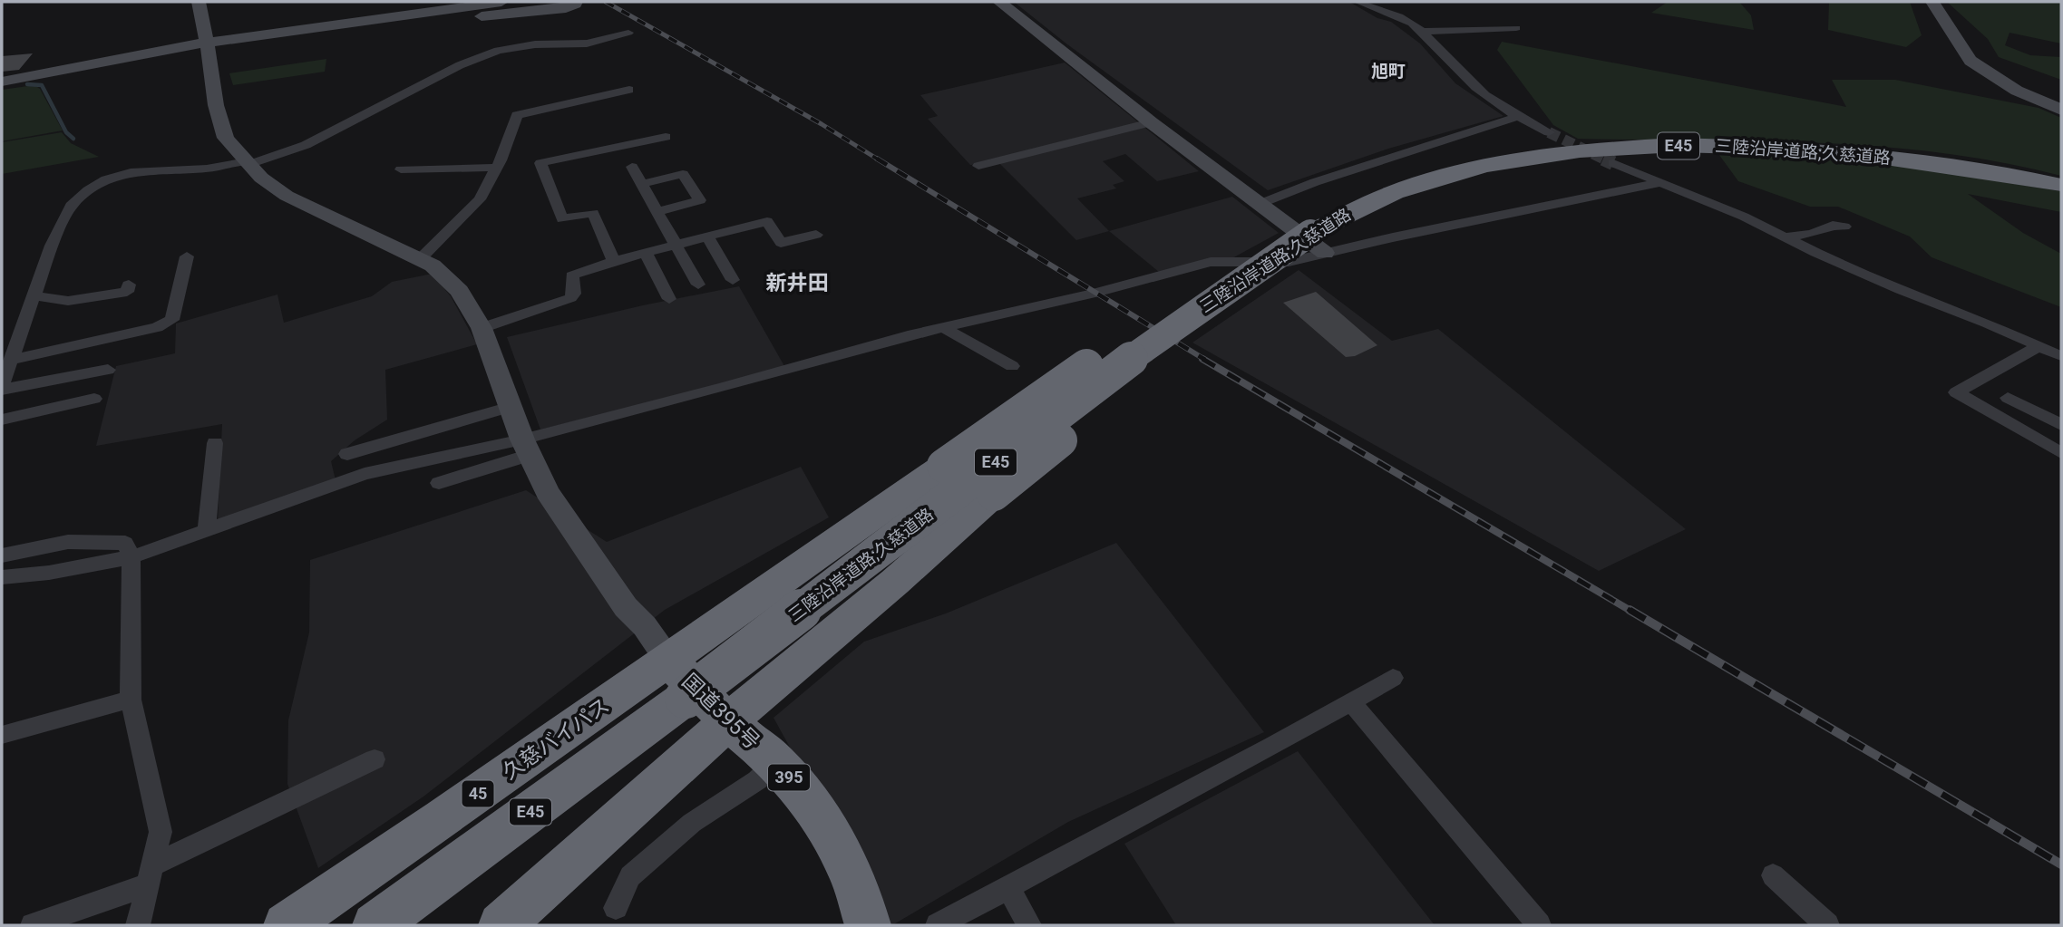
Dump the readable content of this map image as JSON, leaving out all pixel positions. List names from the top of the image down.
{
  "streets": {
    "highway": [
      "E45",
      "三陸沿岸道路;久慈道路",
      "国道395号",
      "久慈バイパス",
      "395",
      "45"
    ]
  },
  "crossings": [
    ["E45", "三陸沿岸道路;久慈道路"],
    ["E45", "国道395号"],
    ["E45", "久慈バイパス"],
    ["国道395号", "久慈バイパス"]
  ],
  "districts": ["旭町", "新井田"]
}
